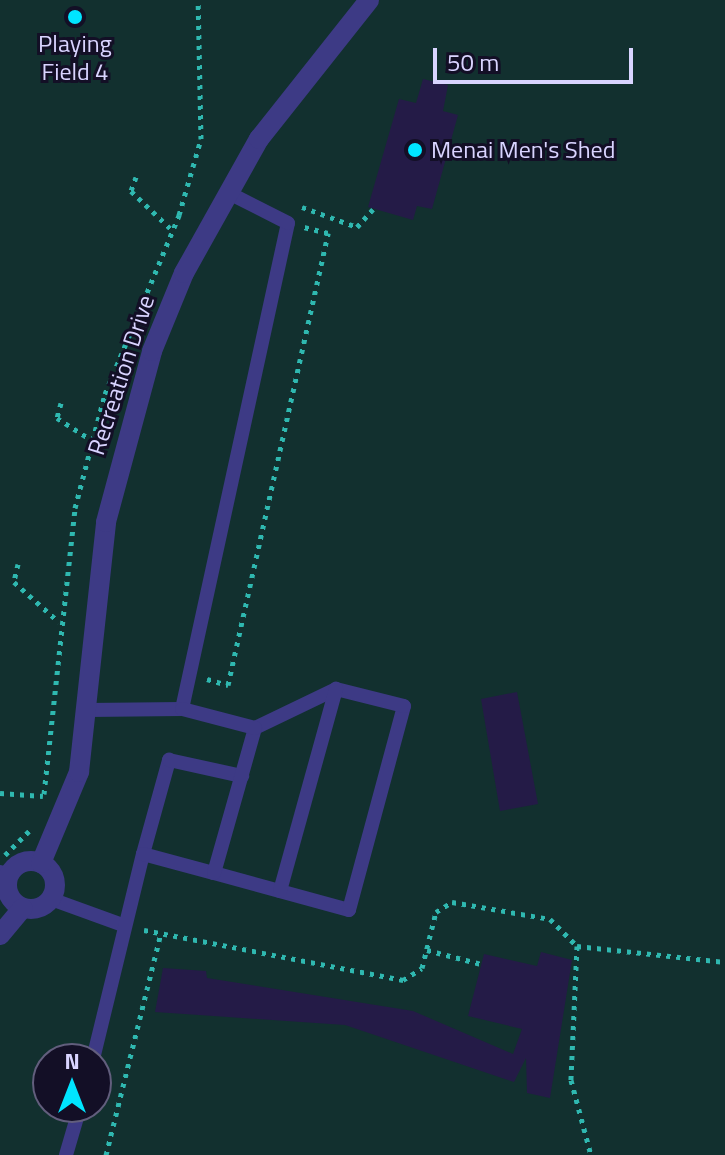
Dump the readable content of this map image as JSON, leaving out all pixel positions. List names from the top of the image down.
{
  "streets": {
    "street": ["Recreation Drive"]
  },
  "places": ["Playing Field 4", "Menai Men's Shed"],
  "scale_bar": "50 m",
  "north": "top"
}
